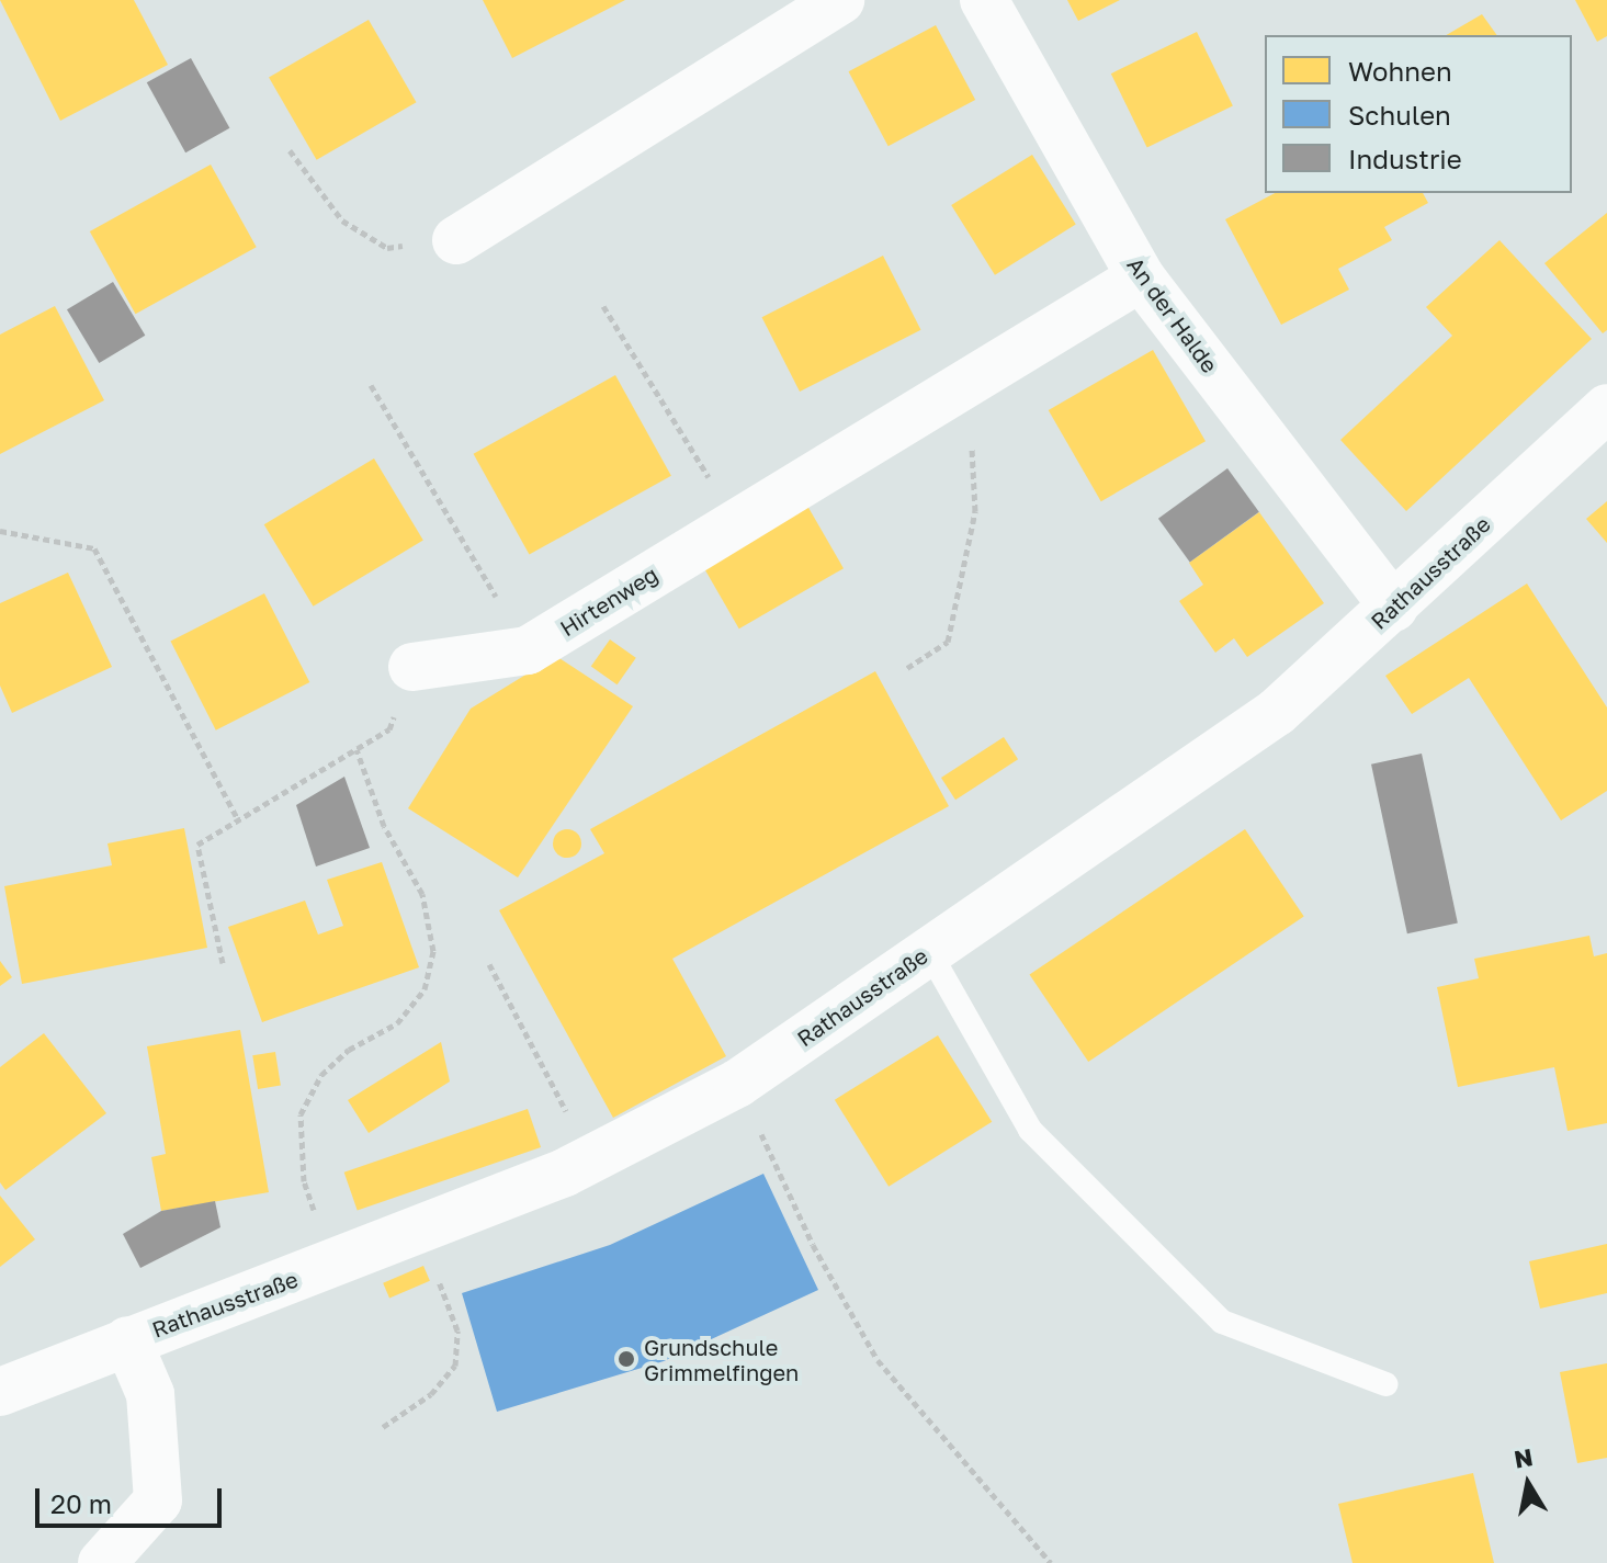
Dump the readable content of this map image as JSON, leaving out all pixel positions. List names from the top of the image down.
{
  "streets": {
    "street": ["An der Halde", "Rathausstraße", "Hirtenweg"]
  },
  "crossings": [
    ["An der Halde", "Rathausstraße"],
    ["An der Halde", "Hirtenweg"]
  ],
  "places": ["Grundschule Grimmelfingen"],
  "legend": ["Wohnen", "Schulen", "Industrie"],
  "scale_bar": "20 m",
  "north": "top"
}
